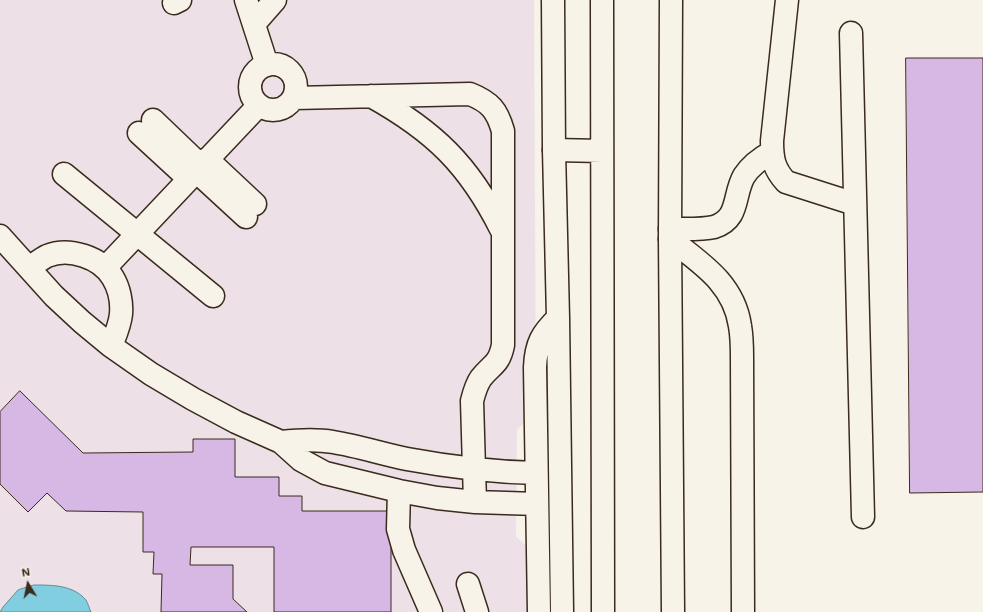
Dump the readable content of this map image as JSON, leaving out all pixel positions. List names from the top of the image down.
{
  "north": "top"
}
